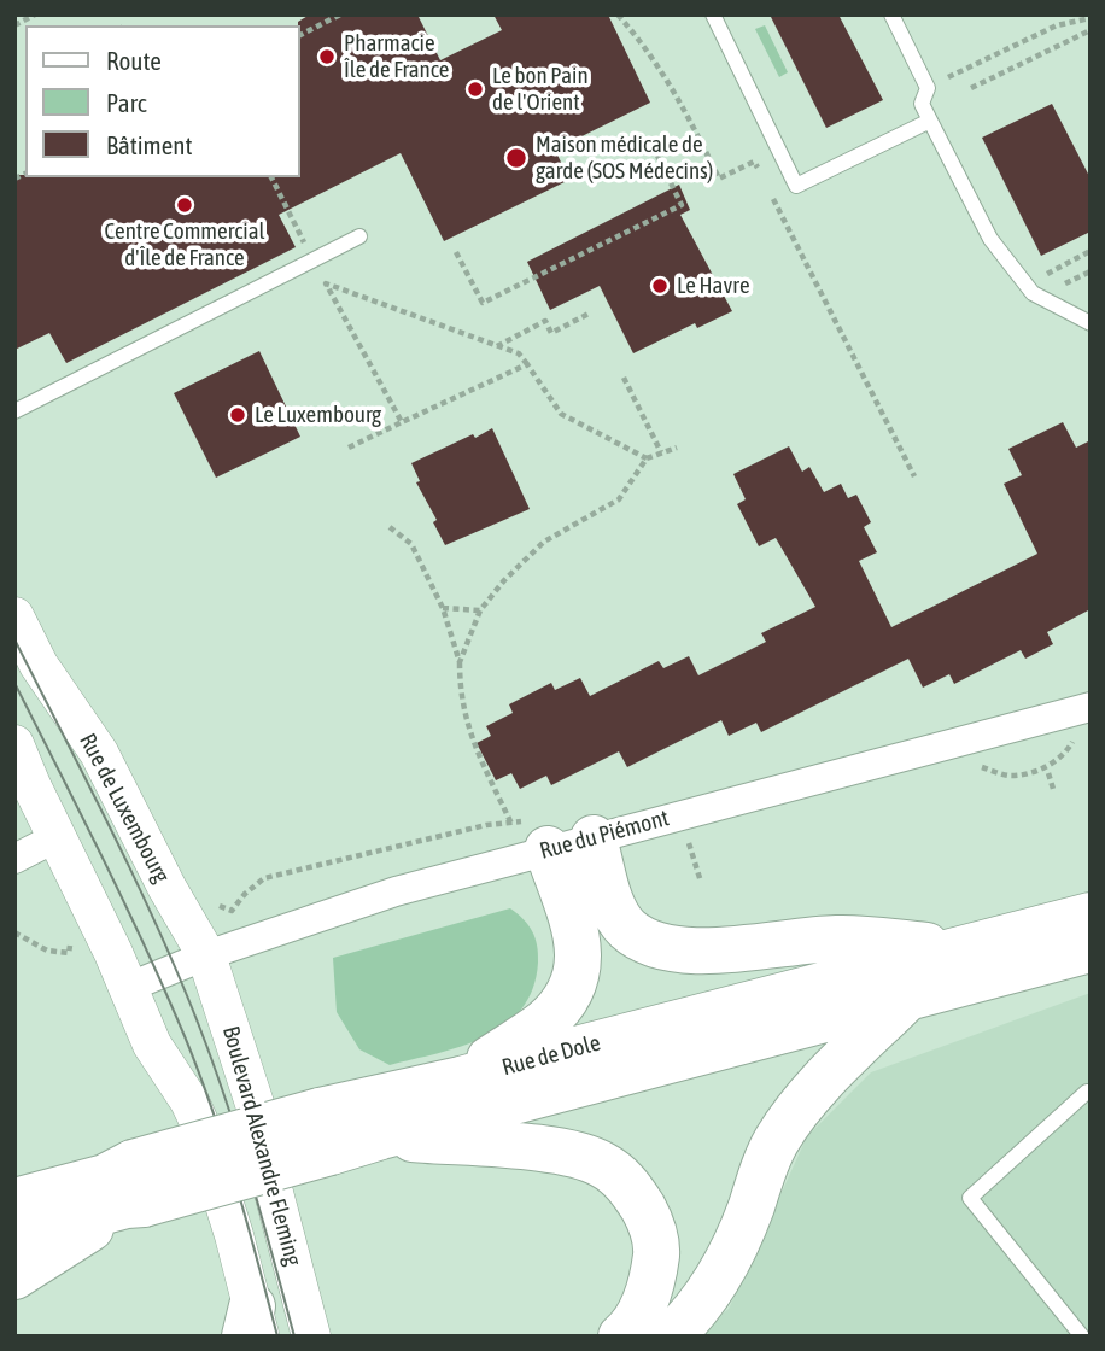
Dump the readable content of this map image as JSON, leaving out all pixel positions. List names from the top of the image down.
{
  "streets": {
    "main road": ["Rue de Dole"],
    "street": ["Rue de Luxembourg", "Rue du Piémont", "Boulevard Alexandre Fleming"]
  },
  "crossings": [
    ["Rue de Luxembourg", "Rue du Piémont"],
    ["Rue de Luxembourg", "Boulevard Alexandre Fleming"],
    ["Rue du Piémont", "Boulevard Alexandre Fleming"]
  ],
  "places": [
    "Pharmacie Île de France",
    "Le bon Pain de l'Orient",
    "Maison médicale de garde (SOS Médecins)",
    "Centre Commercial d'Île de France",
    "Le Havre",
    "Le Luxembourg"
  ],
  "legend": ["Route", "Parc", "Bâtiment"]
}
